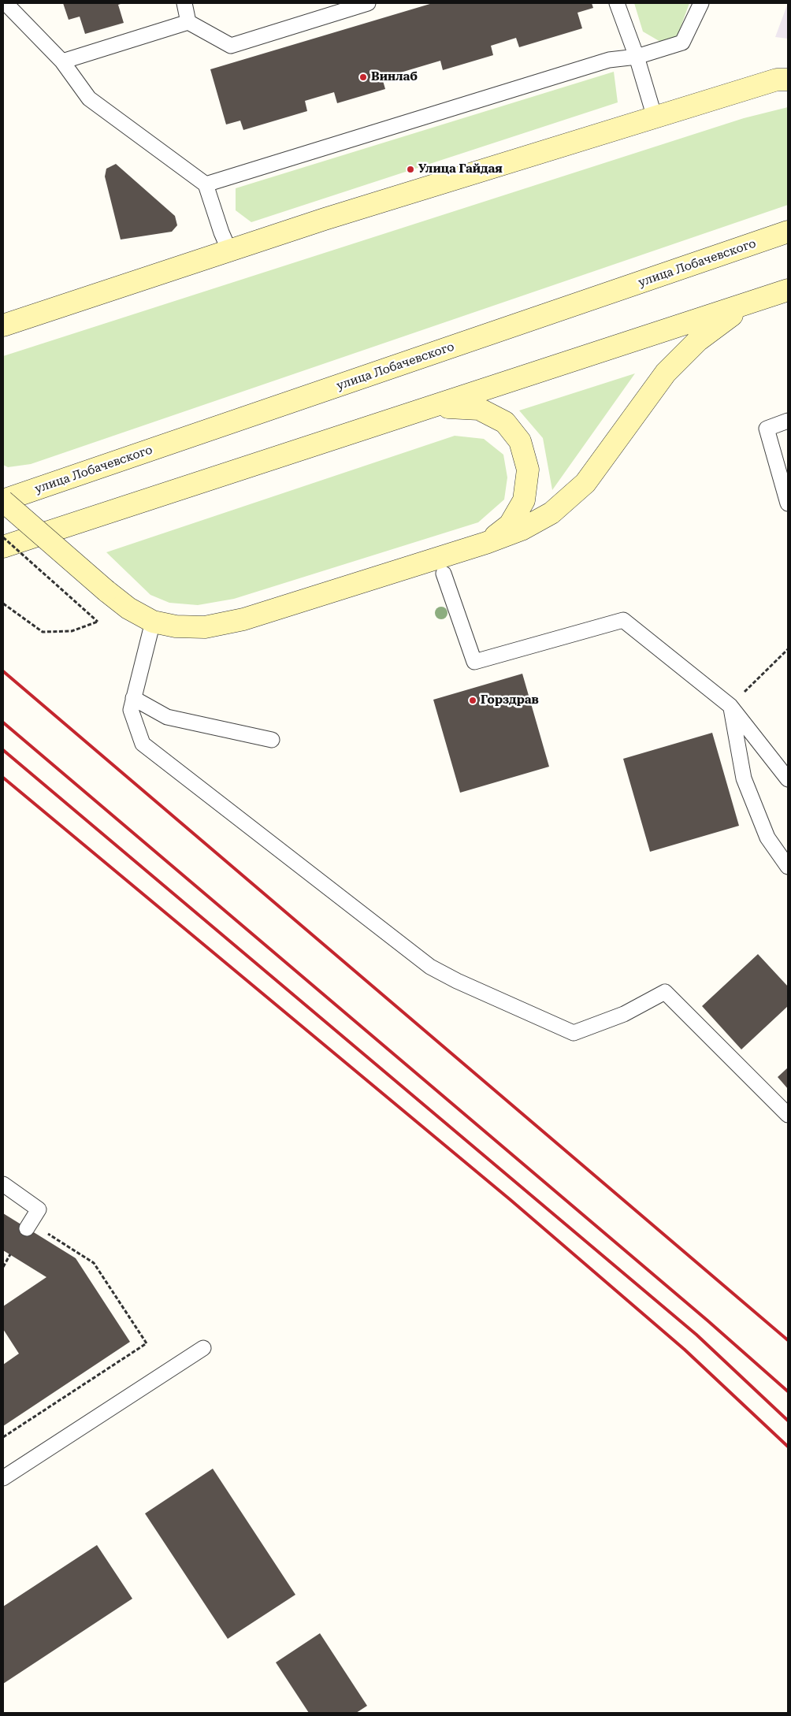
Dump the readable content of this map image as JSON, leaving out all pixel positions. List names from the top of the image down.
{
  "streets": {
    "street": ["улица Лобачевского"]
  },
  "places": ["Винлаб", "Улица Гайдая", "Горздрав"]
}
